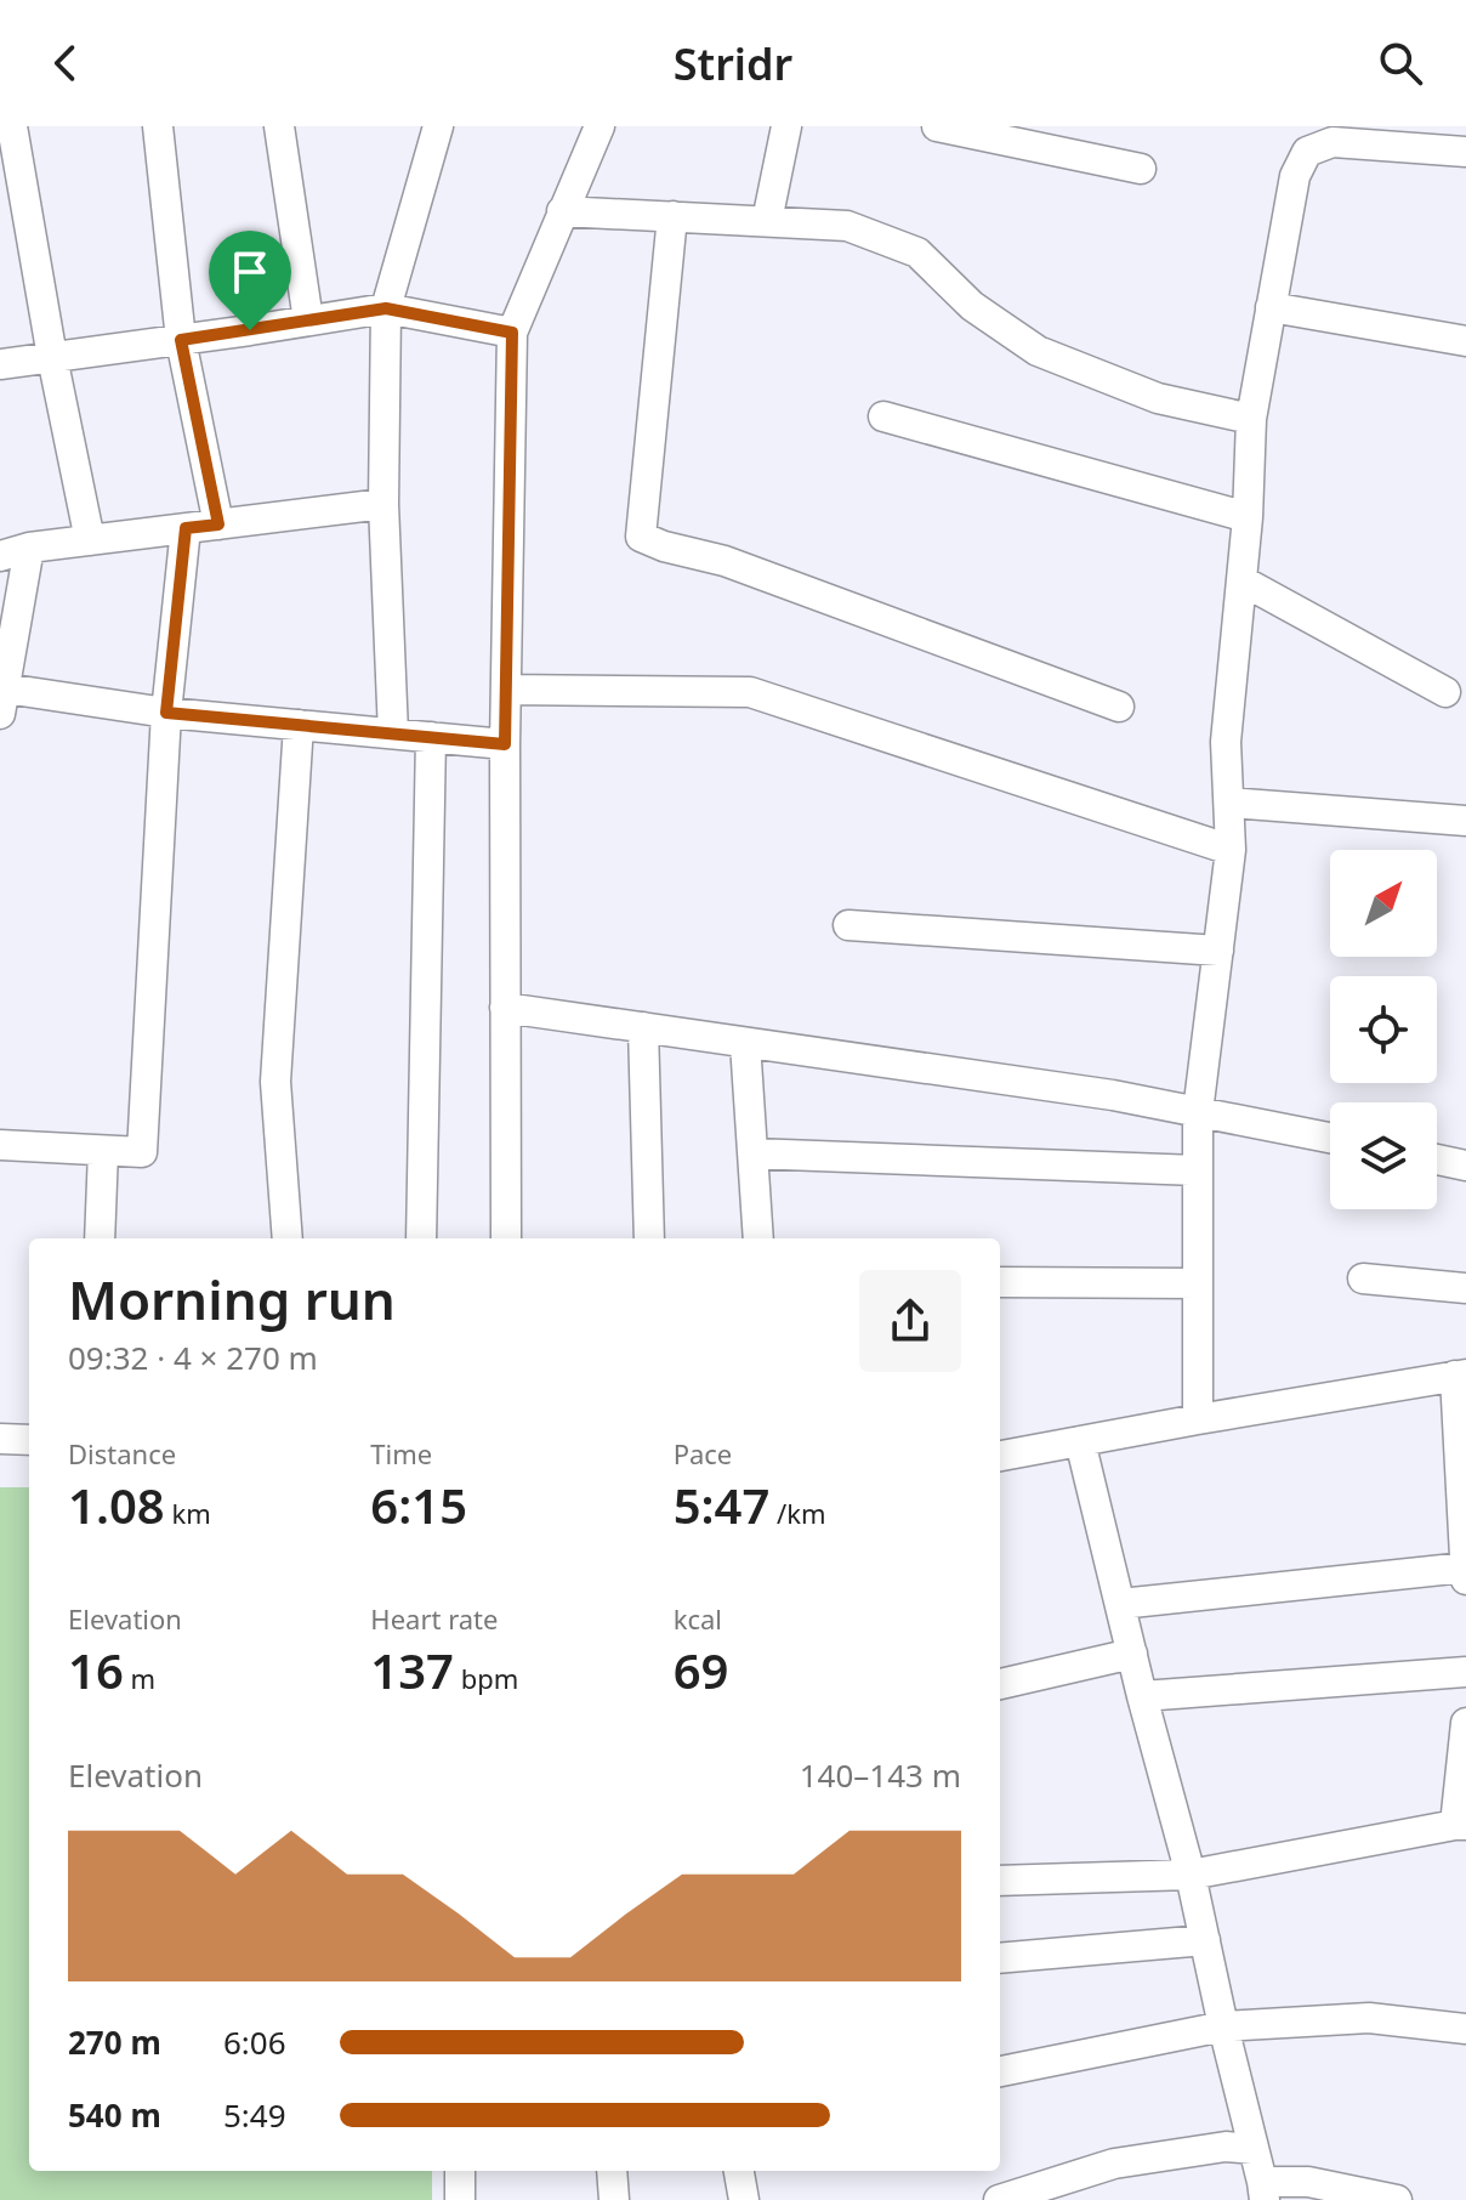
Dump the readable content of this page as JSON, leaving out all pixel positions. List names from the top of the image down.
{
  "north": "top right",
  "page": {
    "header": "Stridr",
    "heading": ["Morning run", "09:32 · 4 × 270 m"],
    "stats": [
      ["Distance", "1.08 km"],
      ["Time", "6:15"],
      ["Pace", "5:47 /km"],
      ["Elevation", "16 m"],
      ["Heart rate", "137 bpm"],
      ["kcal", "69"]
    ],
    "chart": ["Elevation", "140–143 m"],
    "list": [
      {
        "name": "270 m",
        "note": "6:06"
      },
      {
        "name": "540 m",
        "note": "5:49"
      }
    ]
  }
}
